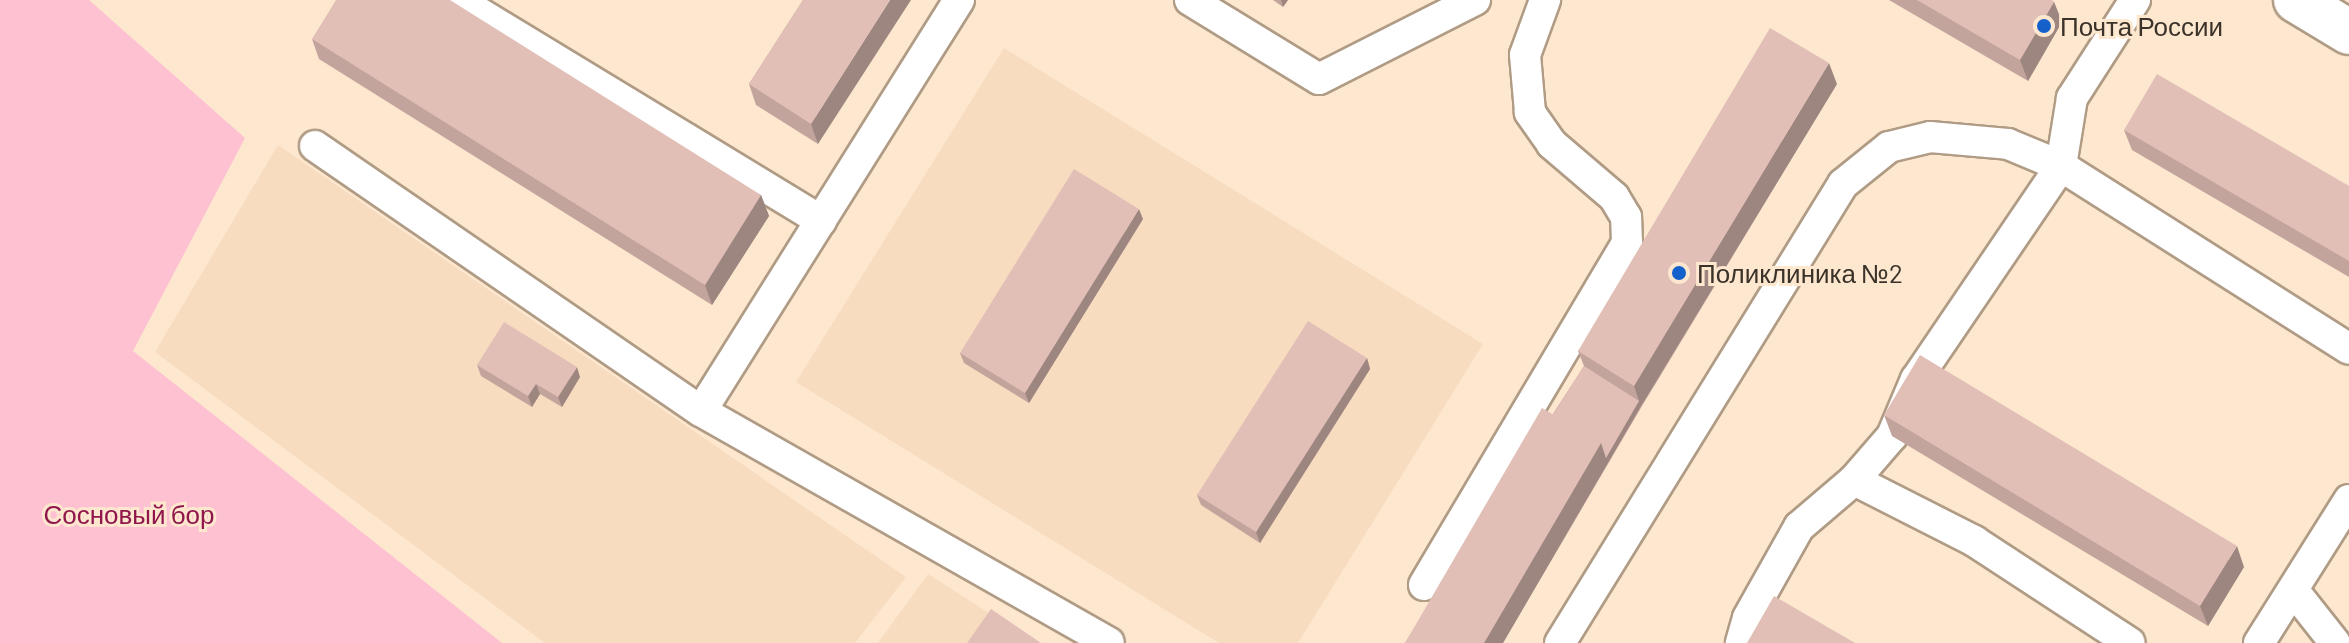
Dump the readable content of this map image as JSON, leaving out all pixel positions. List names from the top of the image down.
{
  "parks": ["Сосновый бор"],
  "places": ["Почта России", "Поликлиника №2"]
}
